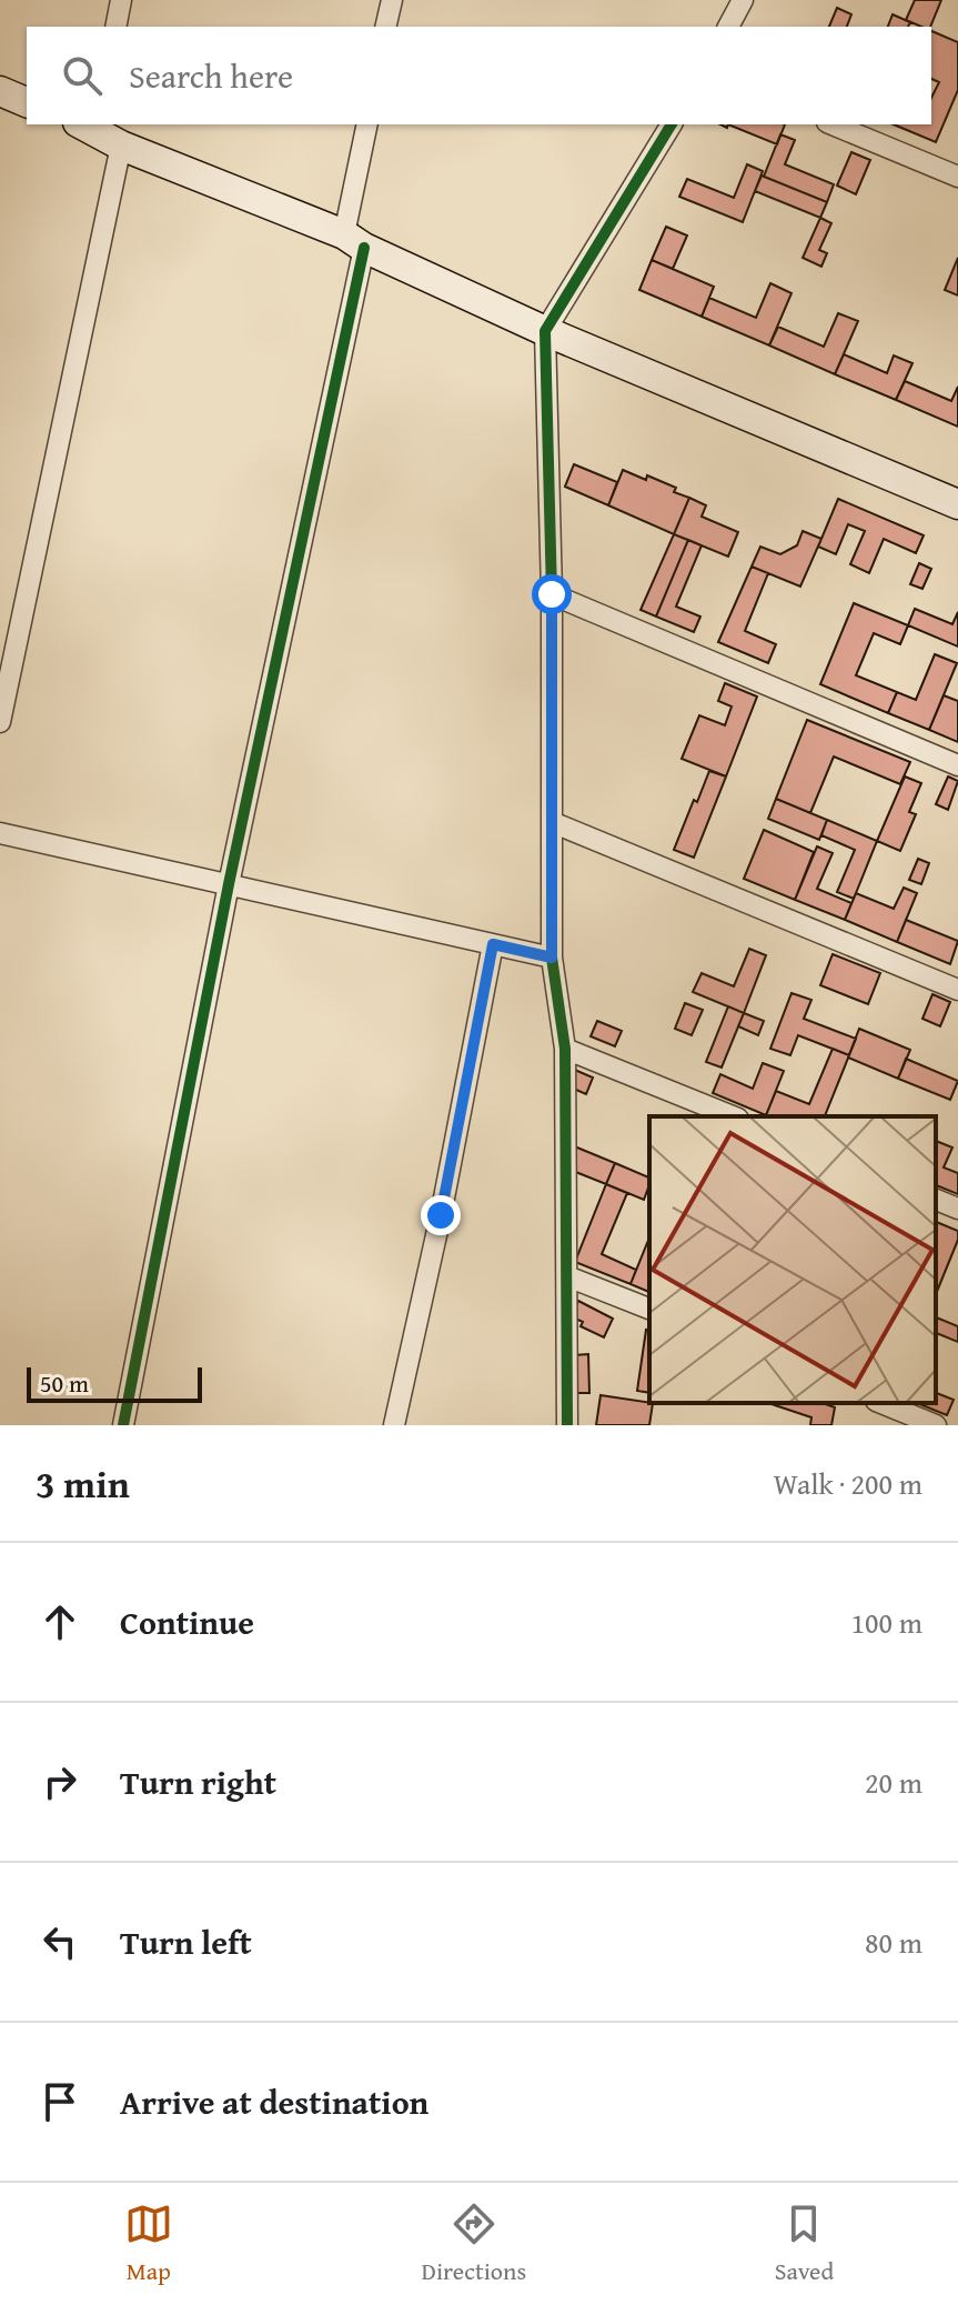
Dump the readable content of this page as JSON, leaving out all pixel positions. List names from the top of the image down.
{
  "scale_bar": "50 m",
  "page": {
    "search": "Search here",
    "scale": "50 m",
    "heading": ["3 min", "Walk · 200 m"],
    "list": [
      ["Continue", "100 m"],
      ["Turn right", "20 m"],
      ["Turn left", "80 m"],
      "Arrive at destination"
    ],
    "nav": ["Map", "Directions", "Saved"]
  }
}
